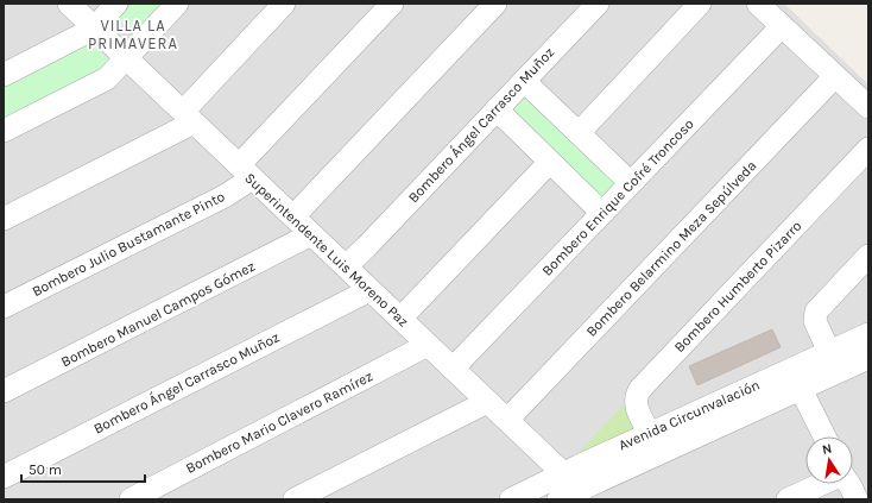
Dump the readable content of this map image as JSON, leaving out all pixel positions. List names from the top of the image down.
{
  "streets": {
    "street": [
      "Bombero Ángel Carrasco Muñoz",
      "Bombero Enrique Cofré Troncoso",
      "Bombero Julio Bustamante Pinto",
      "Bombero Belarmino Meza Sepúlveda",
      "Superintendente Luis Moreno Paz",
      "Bombero Humberto Pizarro",
      "Bombero Manuel Campos Gómez",
      "Avenida Circunvalación",
      "Bombero Mario Clavero Ramírez"
    ]
  },
  "crossings": [
    ["Bombero Ángel Carrasco Muñoz", "Superintendente Luis Moreno Paz"],
    ["Bombero Enrique Cofré Troncoso", "Superintendente Luis Moreno Paz"],
    ["Bombero Julio Bustamante Pinto", "Superintendente Luis Moreno Paz"],
    ["Bombero Belarmino Meza Sepúlveda", "Superintendente Luis Moreno Paz"],
    ["Superintendente Luis Moreno Paz", "Bombero Manuel Campos Gómez"],
    ["Superintendente Luis Moreno Paz", "Avenida Circunvalación"],
    ["Superintendente Luis Moreno Paz", "Bombero Mario Clavero Ramírez"],
    ["Bombero Humberto Pizarro", "Avenida Circunvalación"]
  ],
  "districts": ["VILLA LA PRIMAVERA"],
  "scale_bar": "50 m",
  "north": "top"
}
